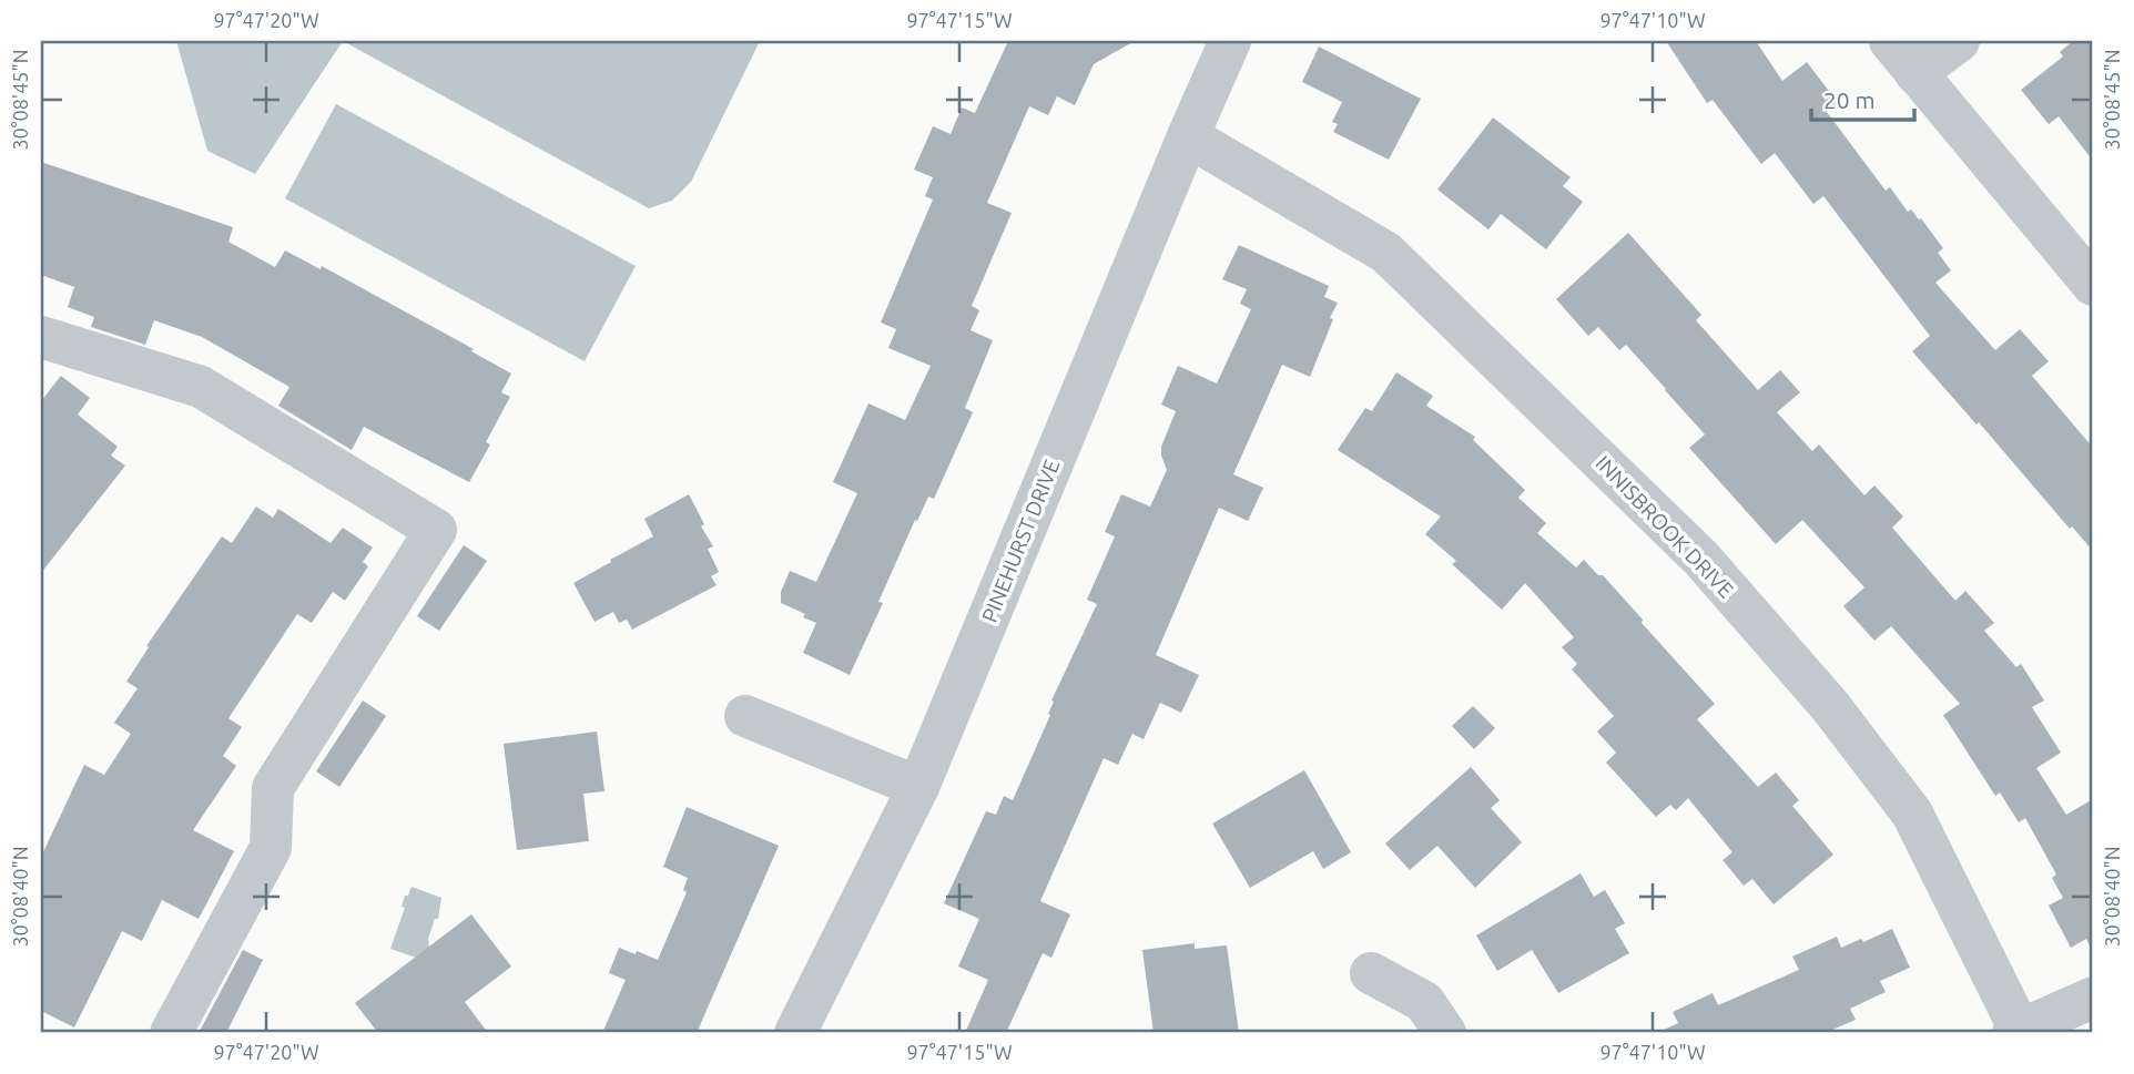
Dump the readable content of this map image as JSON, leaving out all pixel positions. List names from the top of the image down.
{
  "streets": {
    "street": ["INNISBROOK DRIVE", "PINEHURST DRIVE"]
  },
  "crossings": [
    ["INNISBROOK DRIVE", "PINEHURST DRIVE"]
  ],
  "scale_bar": "20 m",
  "coordinates": [
    "97°47'20\"W",
    "97°47'15\"W",
    "97°47'10\"W",
    "30°08'45\"N",
    "30°08'40\"N"
  ]
}
